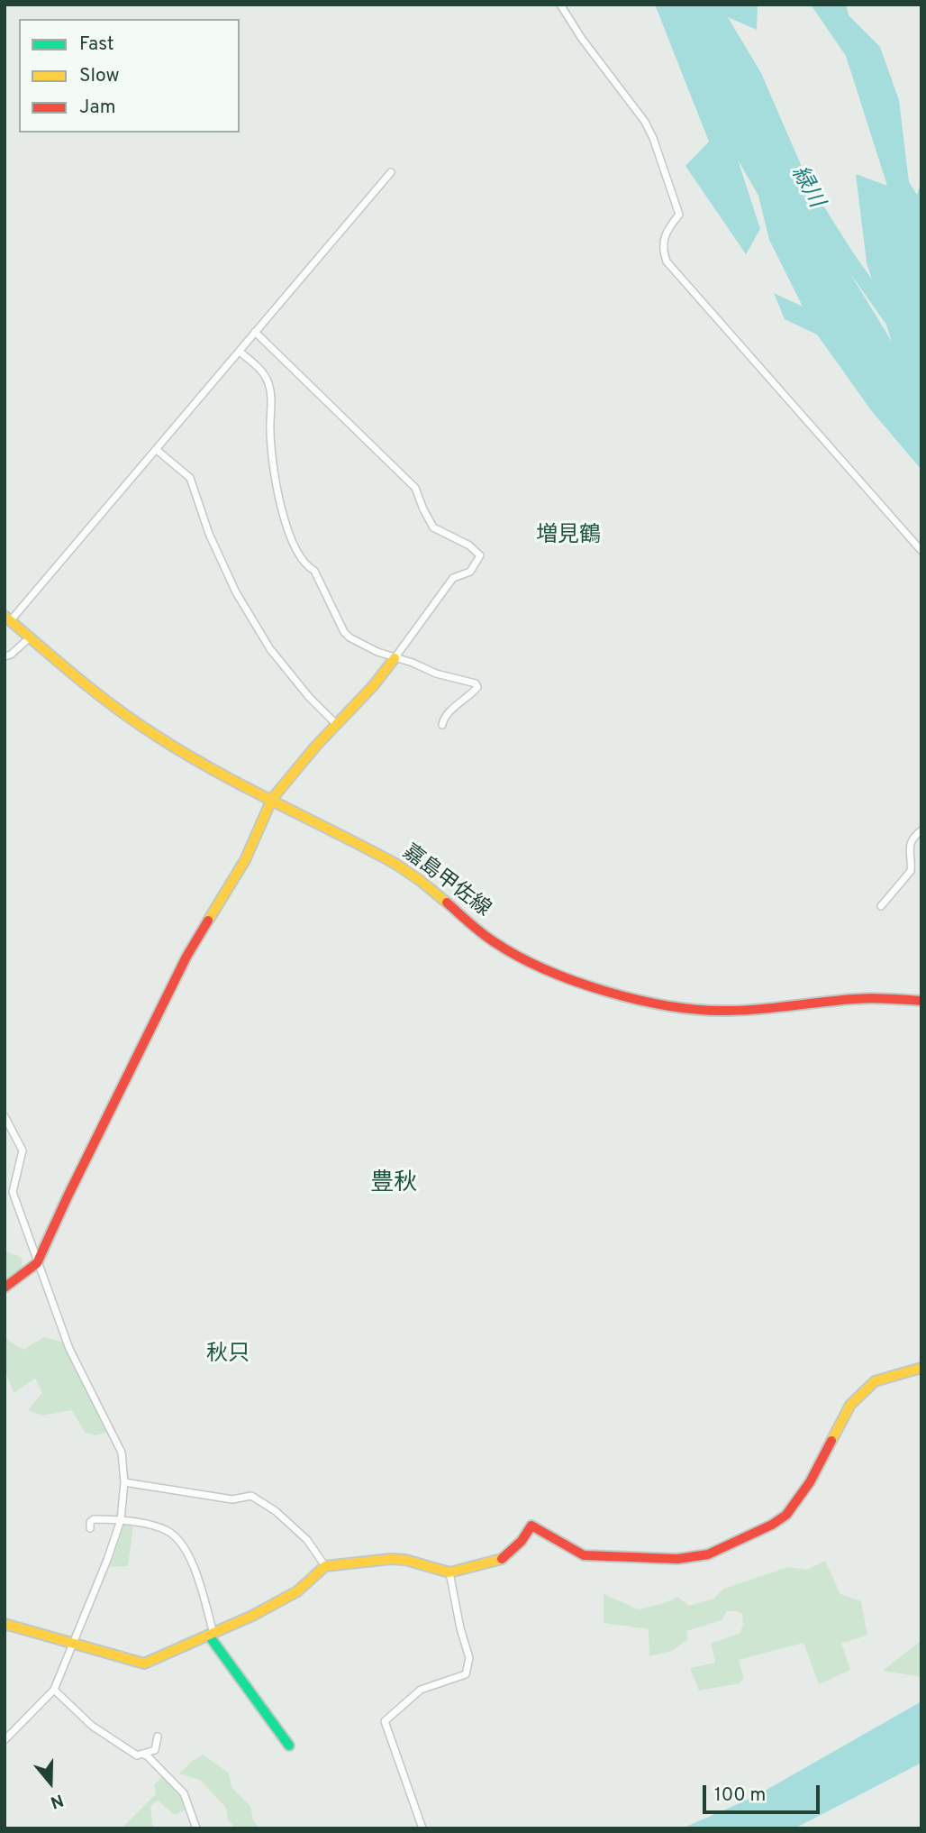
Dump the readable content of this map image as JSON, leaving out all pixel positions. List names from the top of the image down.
{
  "streets": {
    "street": ["嘉島甲佐線"]
  },
  "districts": ["増見鶴", "豊秋", "秋只"],
  "water": ["緑川"],
  "legend": ["Fast", "Slow", "Jam"],
  "scale_bar": "100 m",
  "north": "bottom"
}
